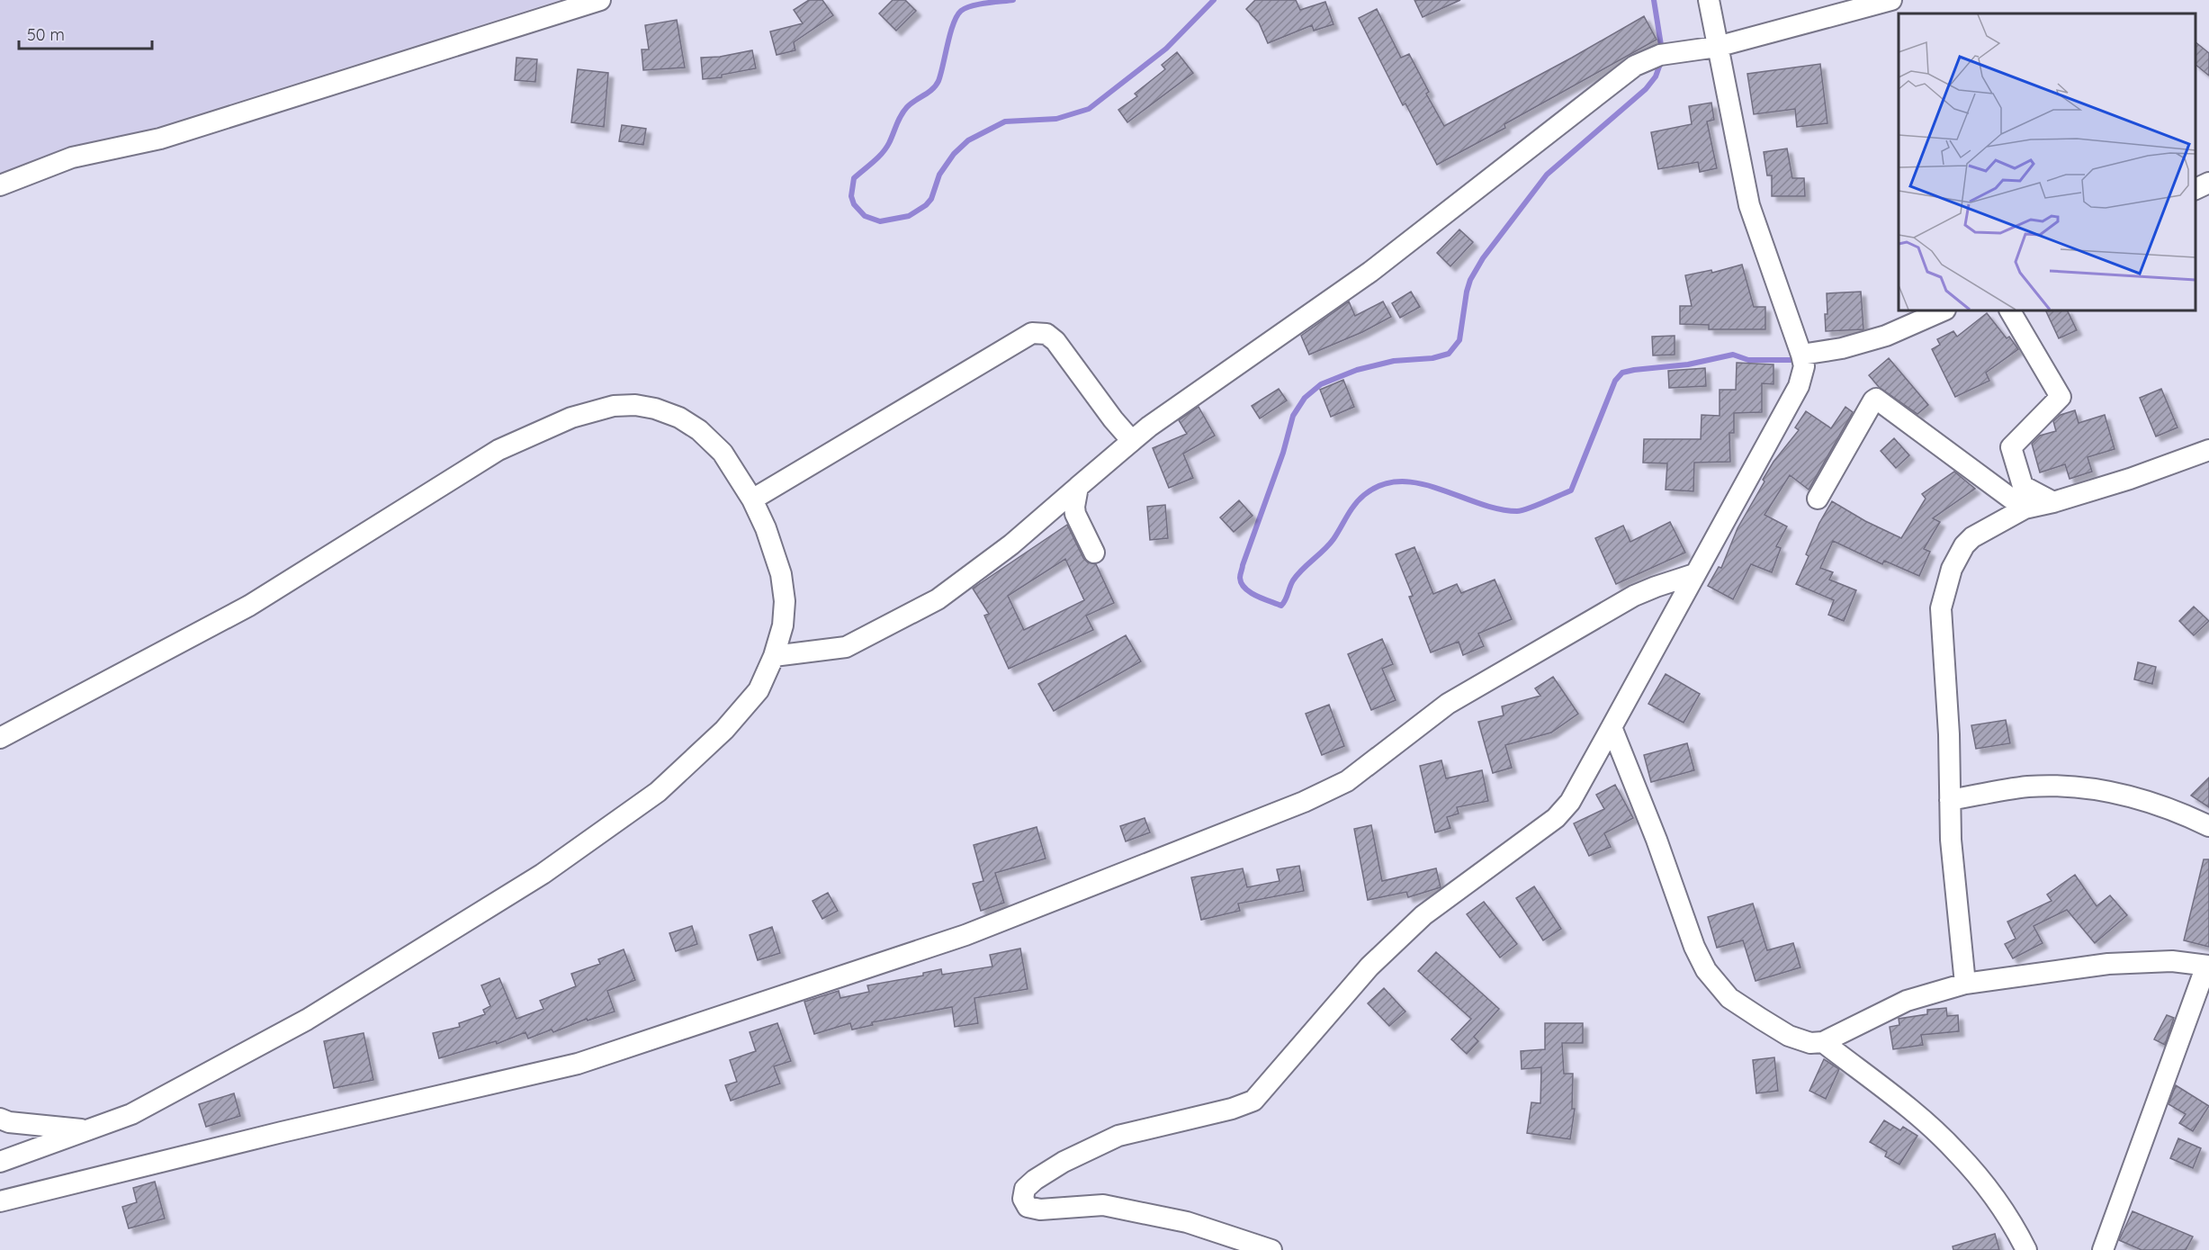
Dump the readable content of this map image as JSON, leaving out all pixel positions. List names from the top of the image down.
{
  "scale_bar": "50 m"
}
